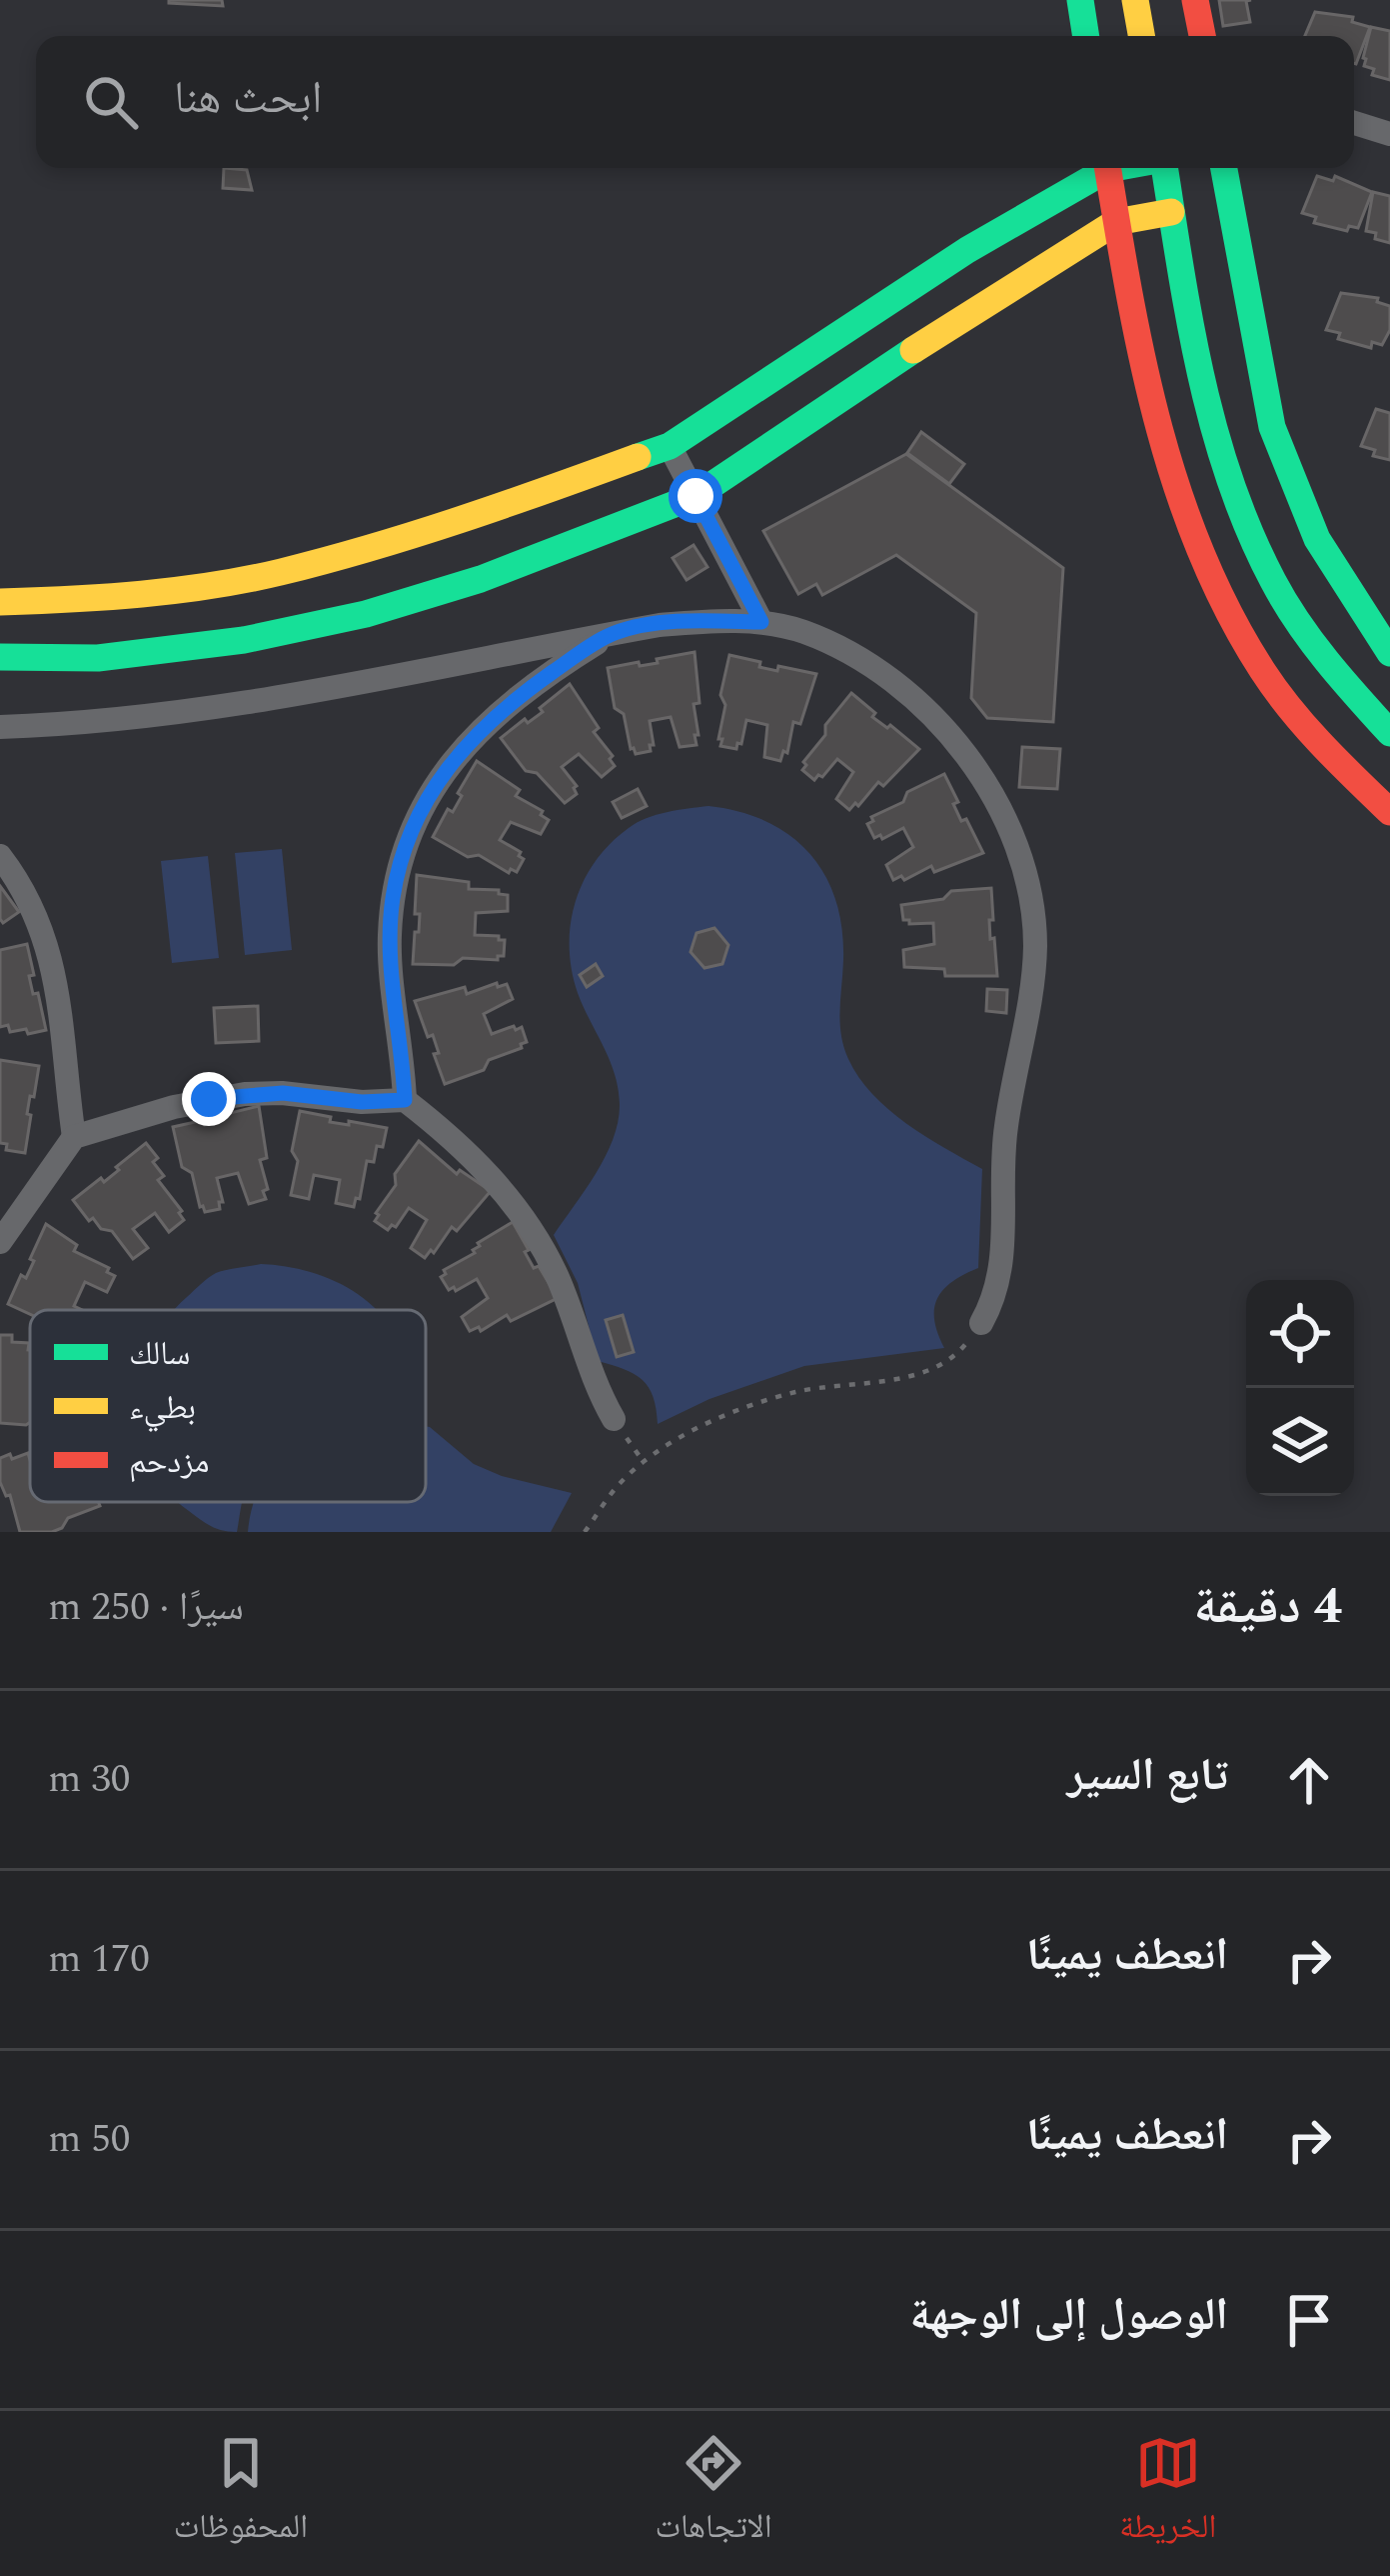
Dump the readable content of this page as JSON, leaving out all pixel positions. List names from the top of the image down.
{
  "legend": ["سالك", "بطيء", "مزدحم"],
  "page": {
    "search": "ابحث هنا",
    "heading": ["4 دقيقة", "سيرًا · 250 m"],
    "list": [
      ["تابع السير", "30 m"],
      ["انعطف يمينًا", "170 m"],
      ["انعطف يمينًا", "50 m"],
      "الوصول إلى الوجهة"
    ],
    "nav": ["الخريطة", "الاتجاهات", "المحفوظات"]
  }
}
